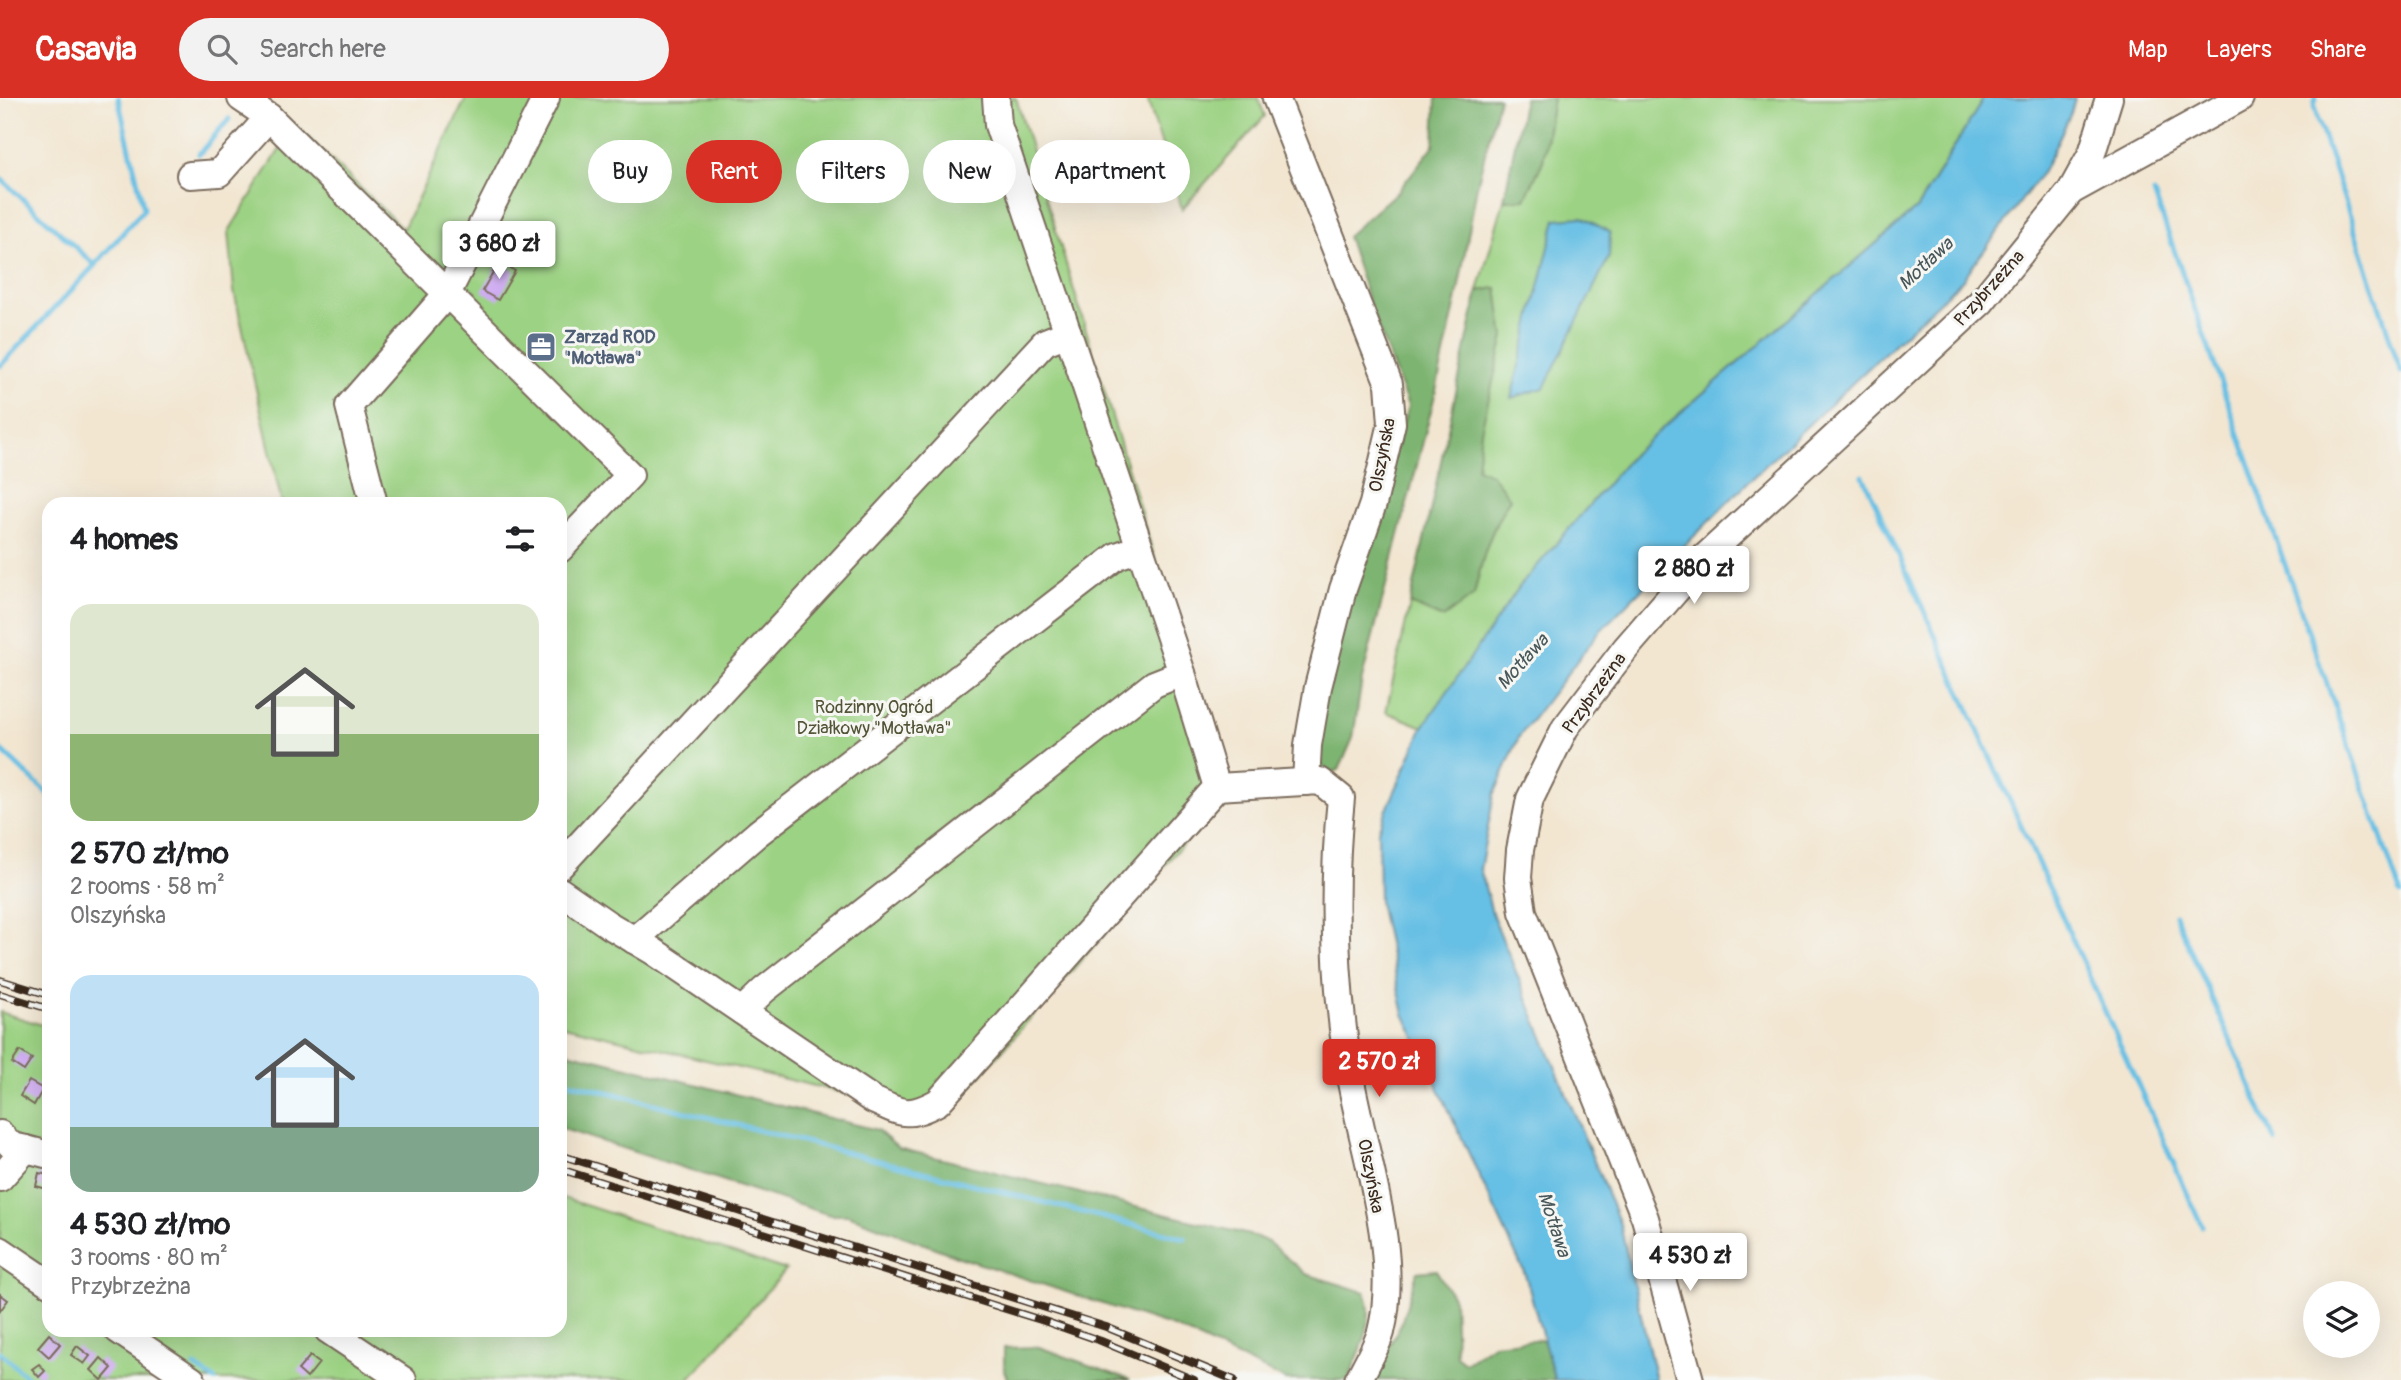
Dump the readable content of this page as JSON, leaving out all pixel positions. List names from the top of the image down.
{
  "streets": {
    "street": ["Przybrzeżna", "Olszyńska"]
  },
  "water": ["Motława"],
  "parks": ["Rodzinny Ogród Działkowy \"Motława\""],
  "places": {
    "office": ["Zarząd ROD \"Motława\""]
  },
  "page": {
    "header": "Casavia",
    "search": "Search here",
    "nav": ["Map", "Layers", "Share"],
    "chip": [
      "Buy",
      "Rent",
      "Filters",
      "New",
      "Apartment"
    ],
    "price": [
      "3 680 zł",
      "2 880 zł",
      "2 570 zł",
      "4 530 zł"
    ],
    "heading": "4 homes",
    "list": [
      {
        "name": "2 570 zł/mo",
        "note": "2 rooms · 58 m² · Olszyńska"
      },
      {
        "name": "4 530 zł/mo",
        "note": "3 rooms · 80 m² · Przybrzeżna"
      }
    ]
  }
}
